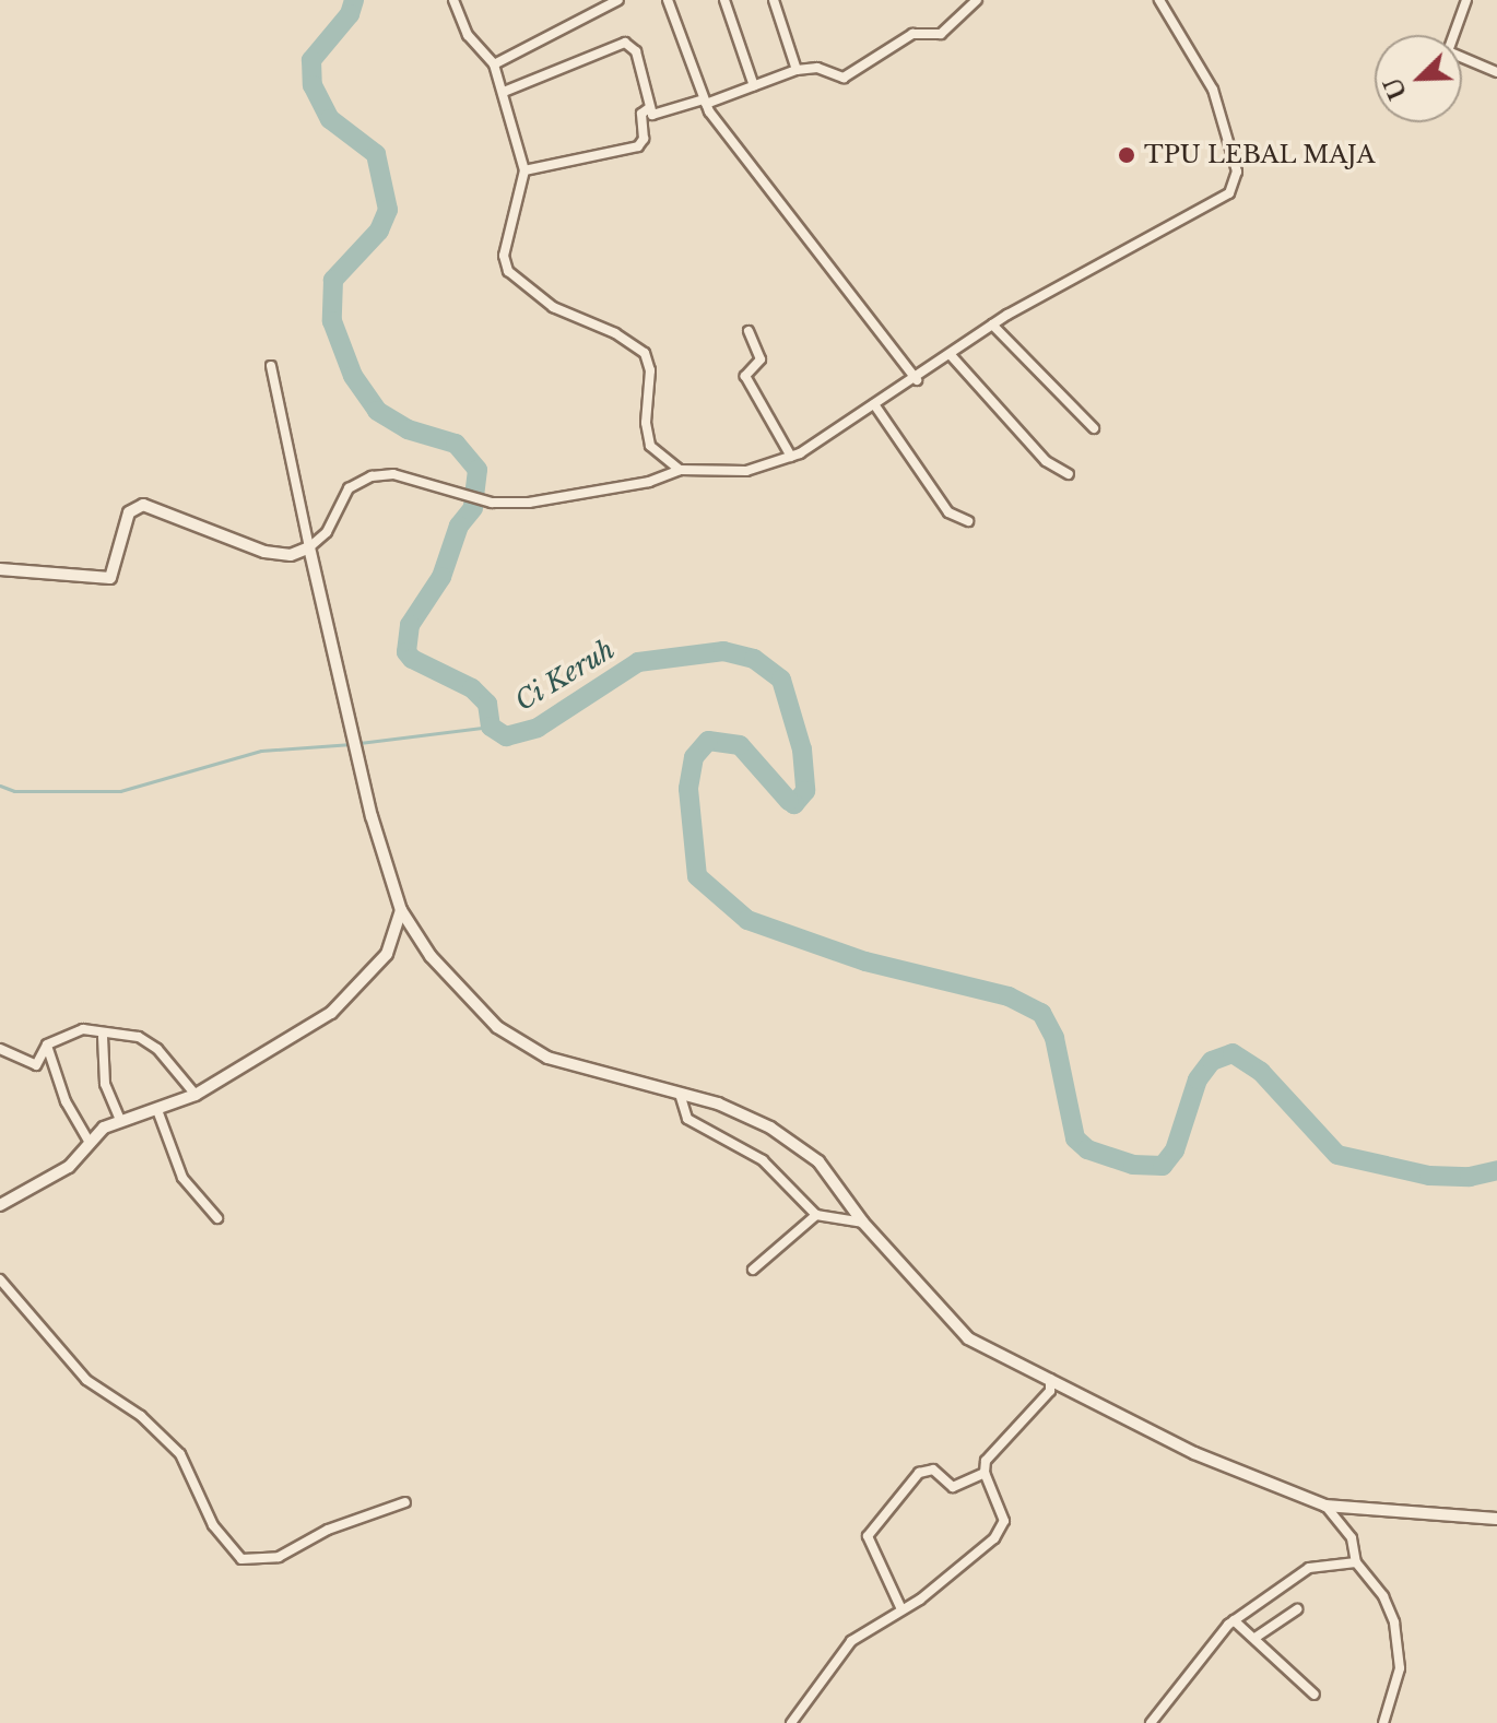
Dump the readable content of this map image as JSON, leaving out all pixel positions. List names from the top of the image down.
{
  "water": ["Ci Keruh"],
  "places": ["TPU LEBAL MAJA"],
  "north": "bottom left"
}
